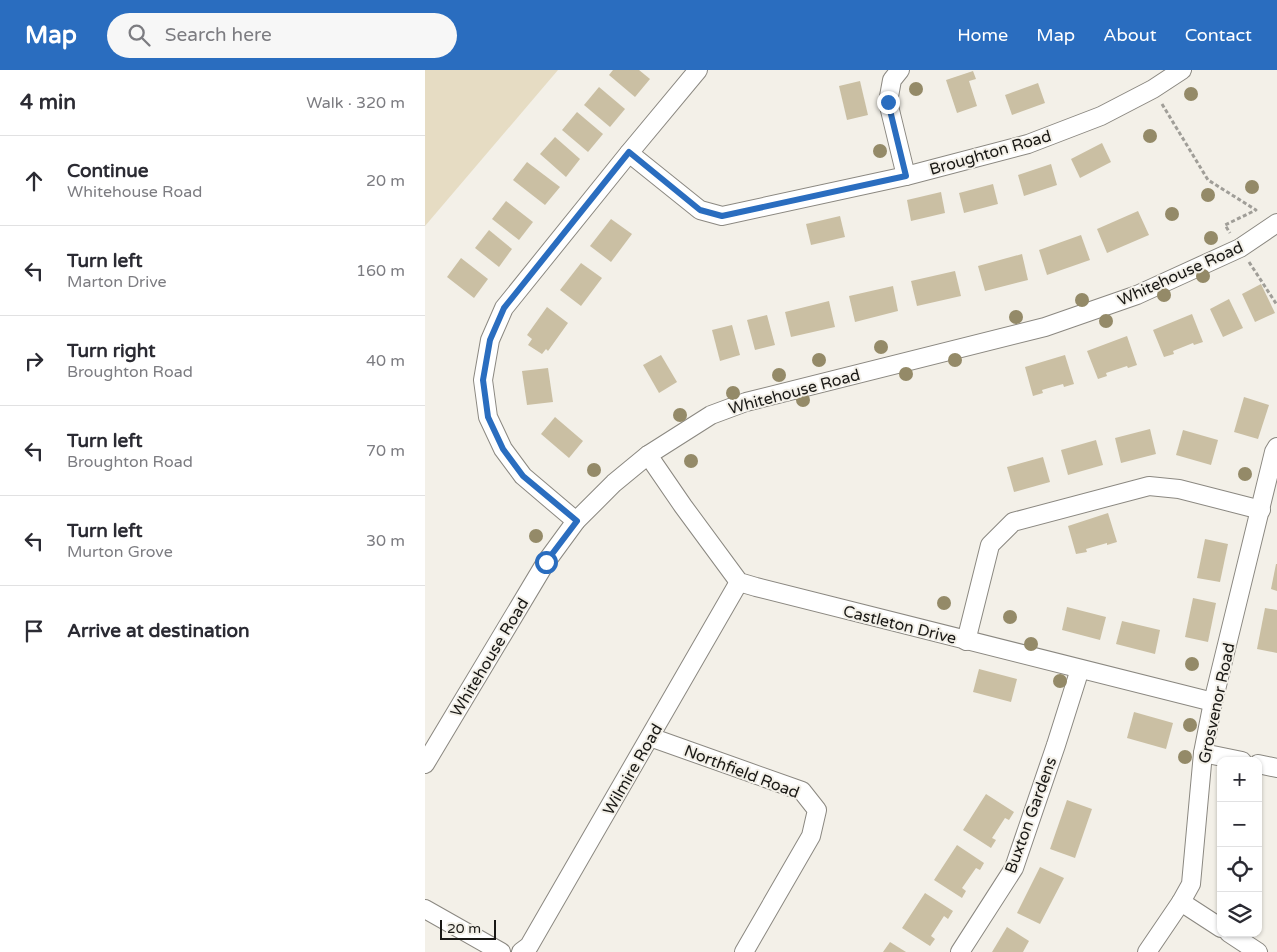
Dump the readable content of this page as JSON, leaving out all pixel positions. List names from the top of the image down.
{
  "streets": {
    "street": [
      "Broughton Road",
      "Whitehouse Road",
      "Castleton Drive",
      "Grosvenor Road",
      "Wilmire Road",
      "Northfield Road",
      "Buxton Gardens"
    ]
  },
  "crossings": [
    ["Castleton Drive", "Grosvenor Road"],
    ["Castleton Drive", "Wilmire Road"],
    ["Castleton Drive", "Buxton Gardens"],
    ["Wilmire Road", "Northfield Road"]
  ],
  "scale_bar": "20 m",
  "page": {
    "header": "Map",
    "search": "Search here",
    "nav": [
      "Home",
      "Map",
      "About",
      "Contact"
    ],
    "heading": ["4 min", "Walk · 320 m"],
    "list": [
      ["Continue", "Whitehouse Road", "20 m"],
      ["Turn left", "Marton Drive", "160 m"],
      ["Turn right", "Broughton Road", "40 m"],
      ["Turn left", "Broughton Road", "70 m"],
      ["Turn left", "Murton Grove", "30 m"],
      "Arrive at destination"
    ],
    "map_buttons": ["+", "−"],
    "scale": "20 m"
  }
}
